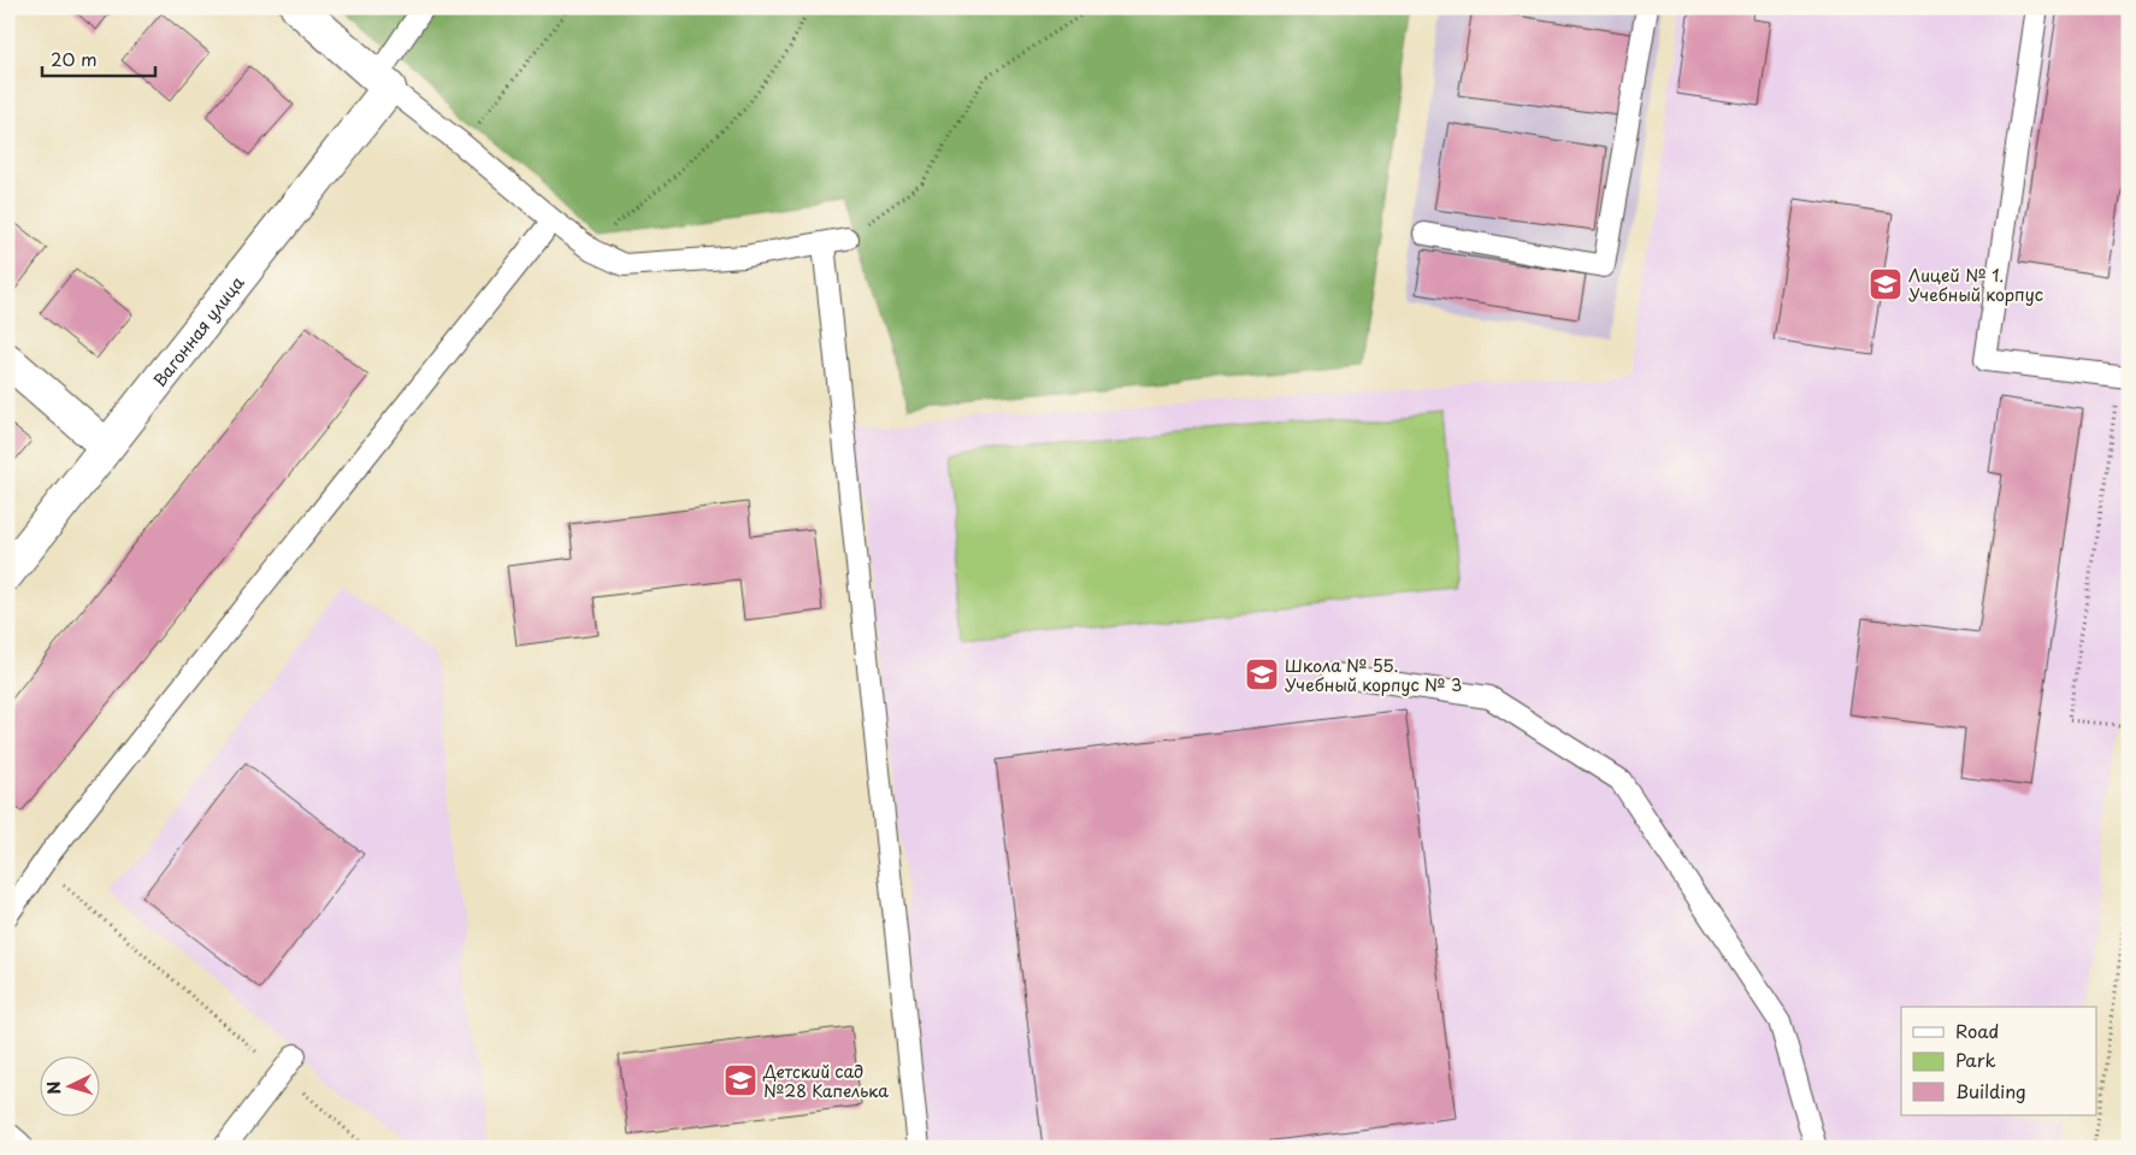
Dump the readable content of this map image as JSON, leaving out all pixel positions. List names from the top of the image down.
{
  "streets": {
    "street": ["Вагонная улица"]
  },
  "places": {
    "school or university": ["Лицей № 1. Учебный корпус", "Школа № 55. Учебный корпус № 3", "Детский сад №28 Капелька"]
  },
  "legend": ["Road", "Park", "Building"],
  "scale_bar": "20 m",
  "north": "left"
}
